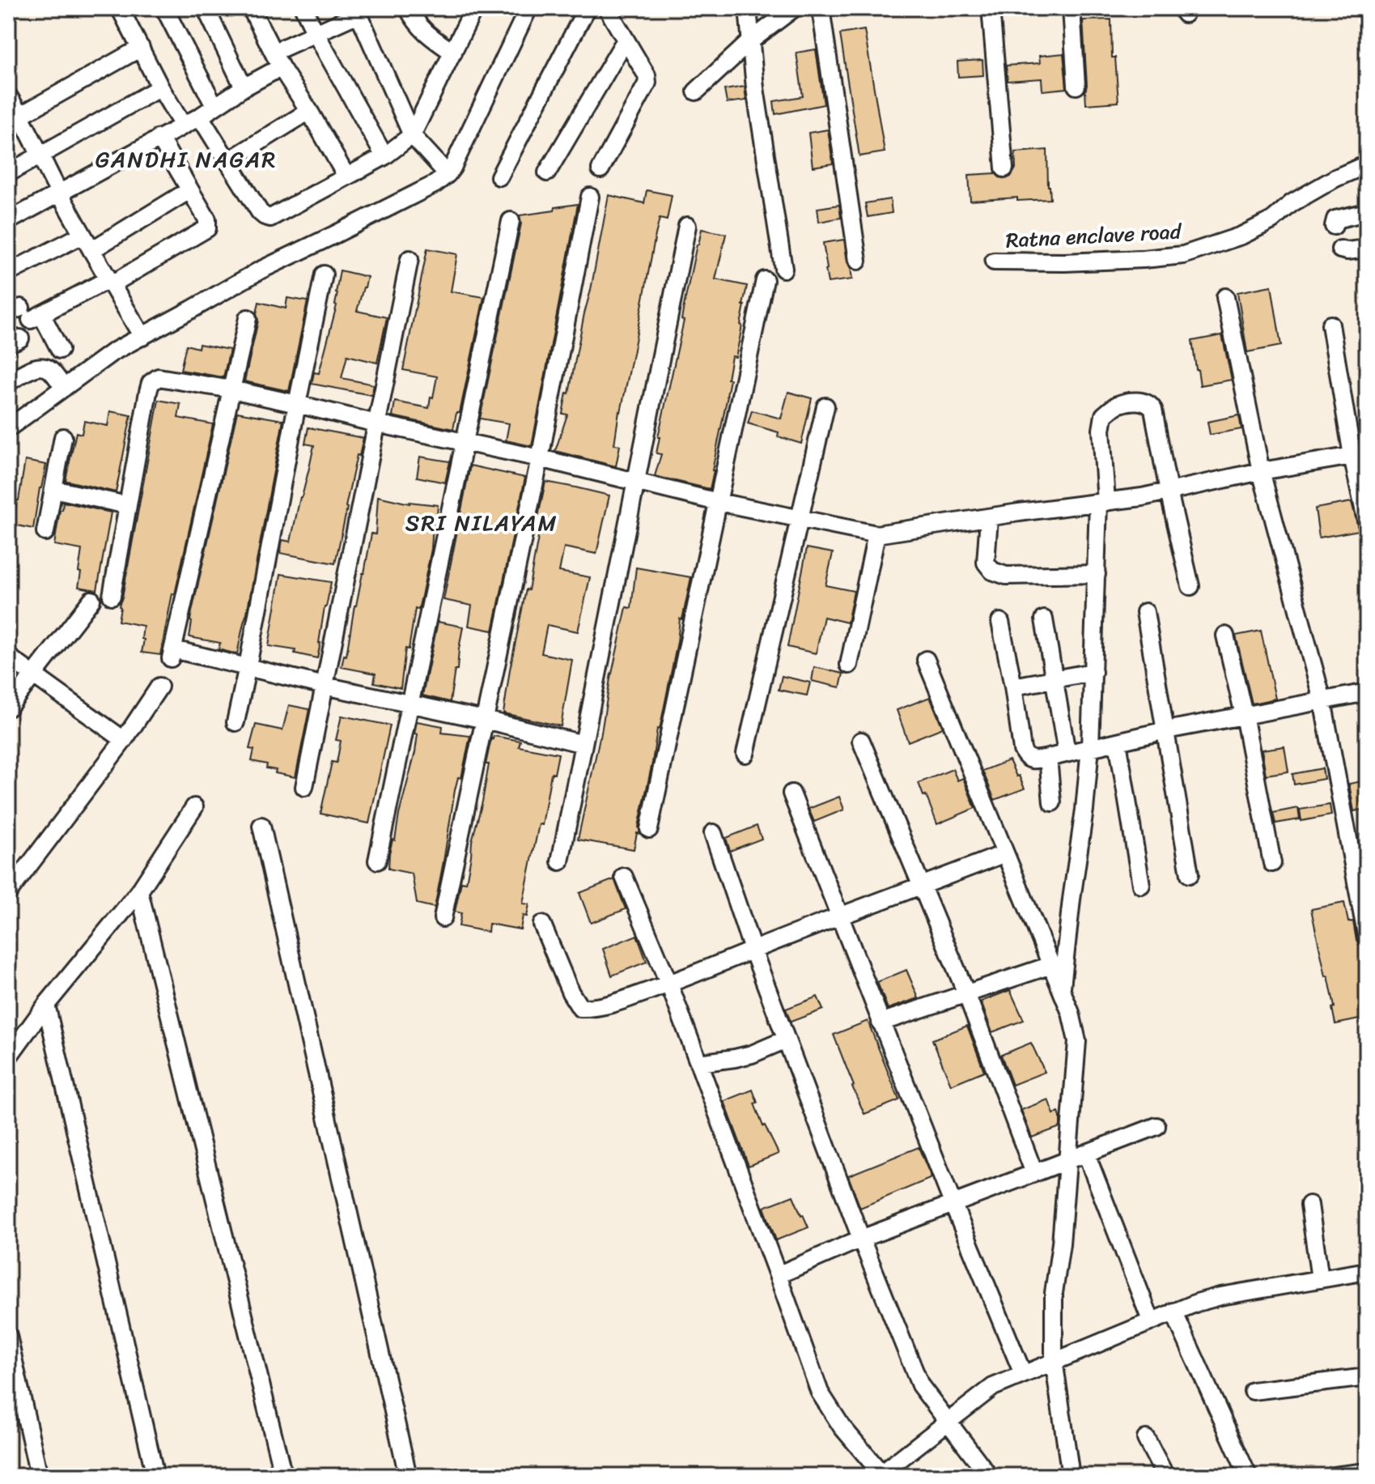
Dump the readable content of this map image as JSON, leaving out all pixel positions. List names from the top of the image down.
{
  "streets": {
    "street": ["Ratna enclave road"]
  },
  "districts": ["GANDHI NAGAR", "SRI NILAYAM"]
}
